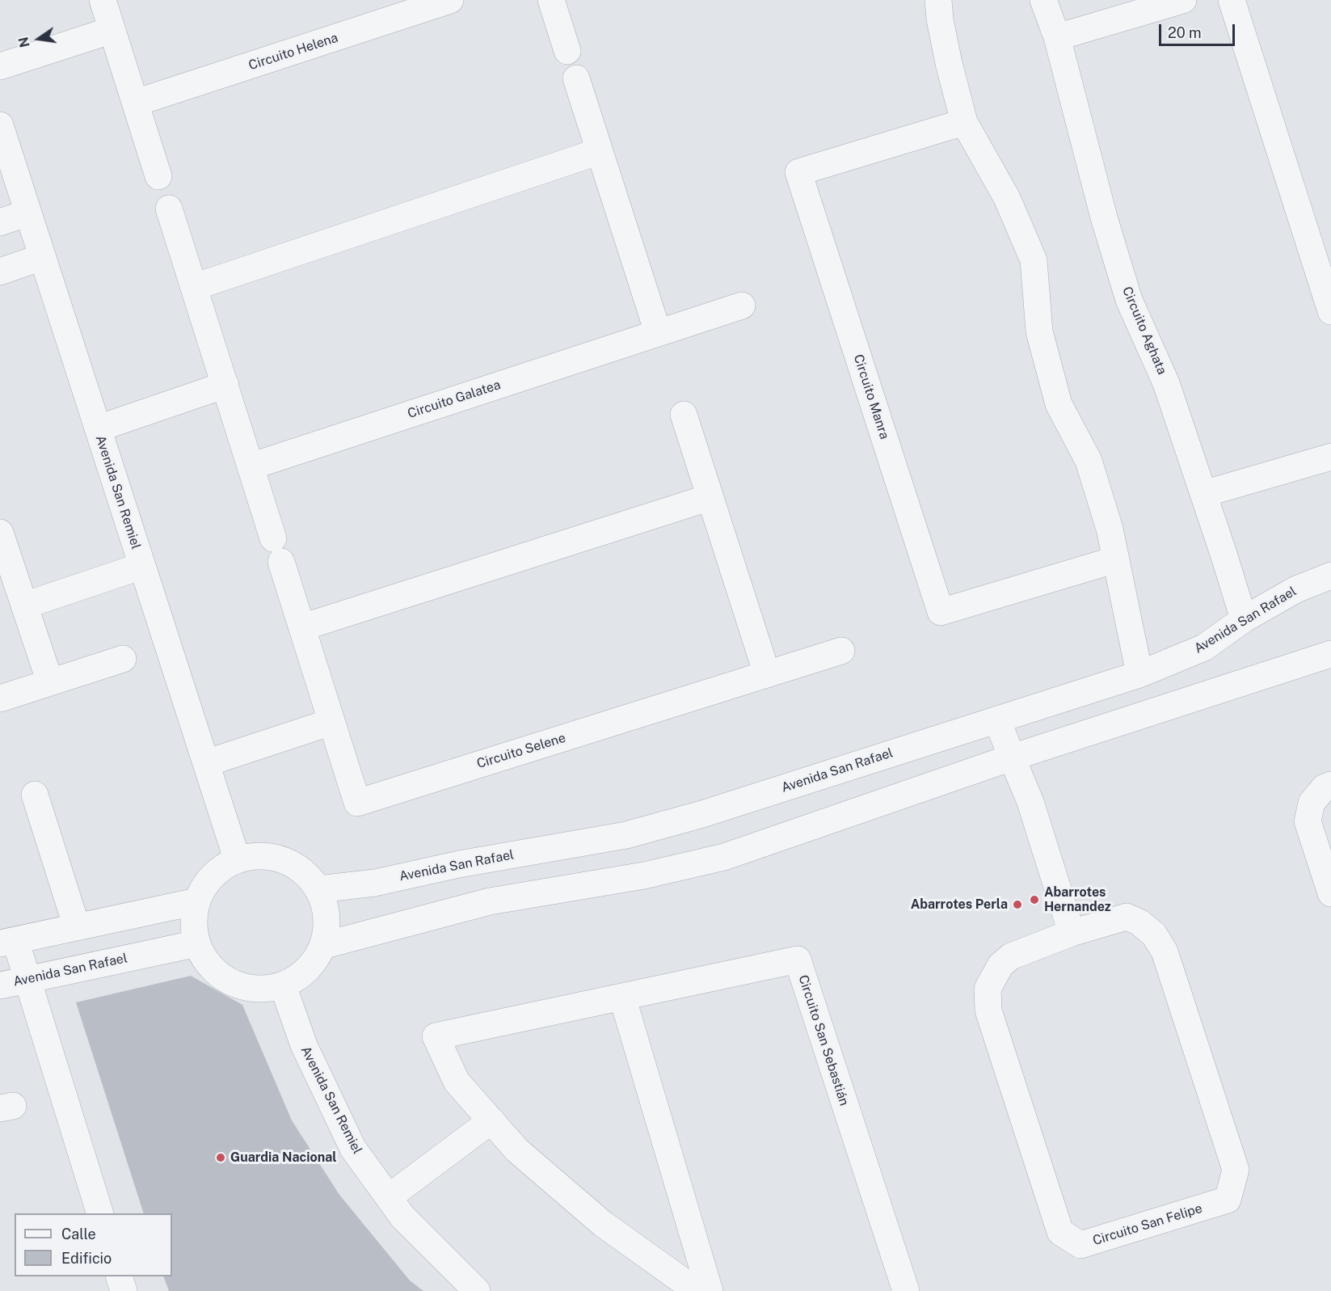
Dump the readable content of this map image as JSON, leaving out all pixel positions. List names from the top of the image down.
{
  "streets": {
    "street": [
      "Circuito Helena",
      "Circuito Aghata",
      "Circuito Manra",
      "Circuito Galatea",
      "Avenida San Remiel",
      "Avenida San Rafael",
      "Circuito Selene",
      "Circuito San Sebastián",
      "Circuito San Felipe"
    ]
  },
  "crossings": [
    ["Circuito Aghata", "Avenida San Rafael"],
    ["Circuito Galatea", "Circuito Selene"],
    ["Avenida San Remiel", "Avenida San Rafael"]
  ],
  "places": ["Abarrotes Hernandez", "Abarrotes Perla", "Guardia Nacional"],
  "legend": ["Calle", "Edificio"],
  "scale_bar": "20 m",
  "north": "left"
}
